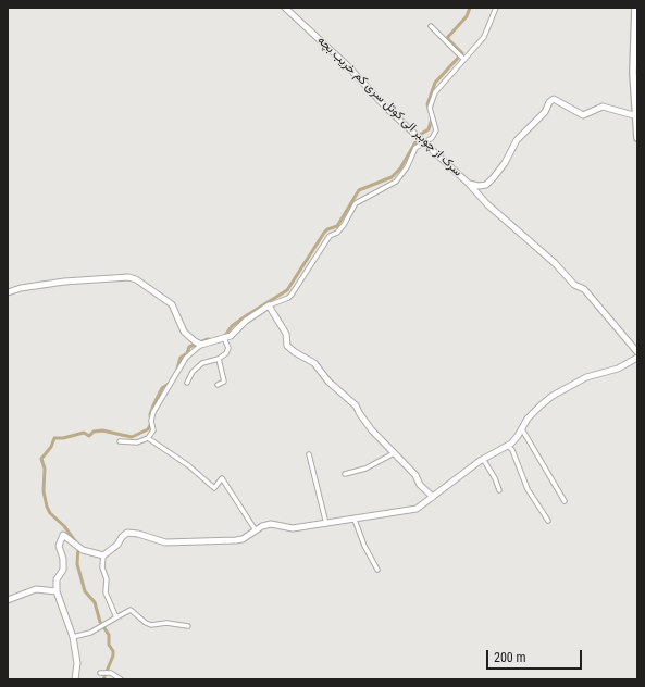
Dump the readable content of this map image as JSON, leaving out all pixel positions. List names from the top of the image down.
{
  "streets": {
    "street": ["سرک از چوببر الی کوتل سری کم خریب بچه"]
  },
  "scale_bar": "200 m"
}
